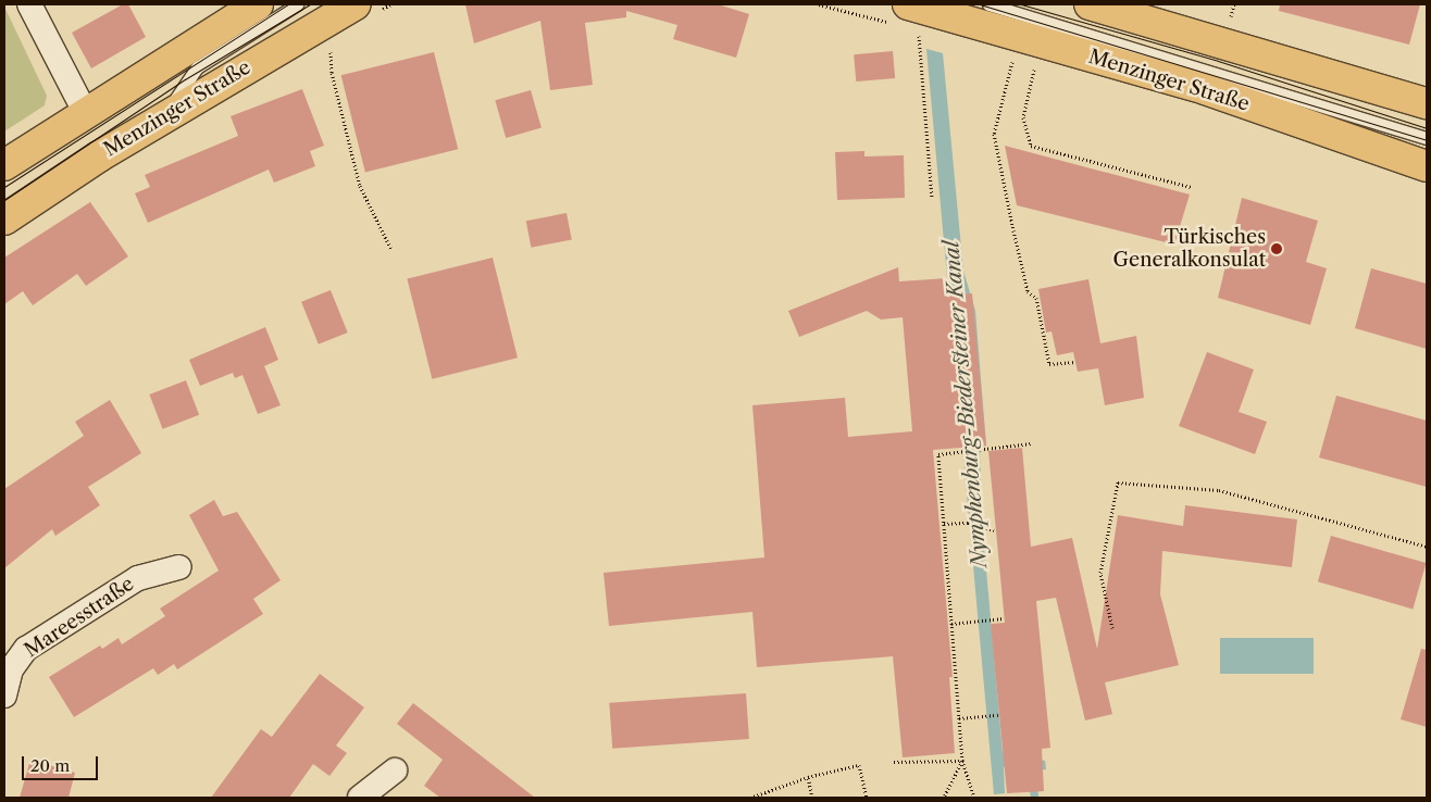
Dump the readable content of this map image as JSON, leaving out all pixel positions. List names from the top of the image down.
{
  "streets": {
    "main road": ["Menzinger Straße"],
    "street": ["Mareesstraße"]
  },
  "water": ["Nymphenburg-Biedersteiner Kanal"],
  "places": ["Türkisches Generalkonsulat"],
  "scale_bar": "20 m"
}
